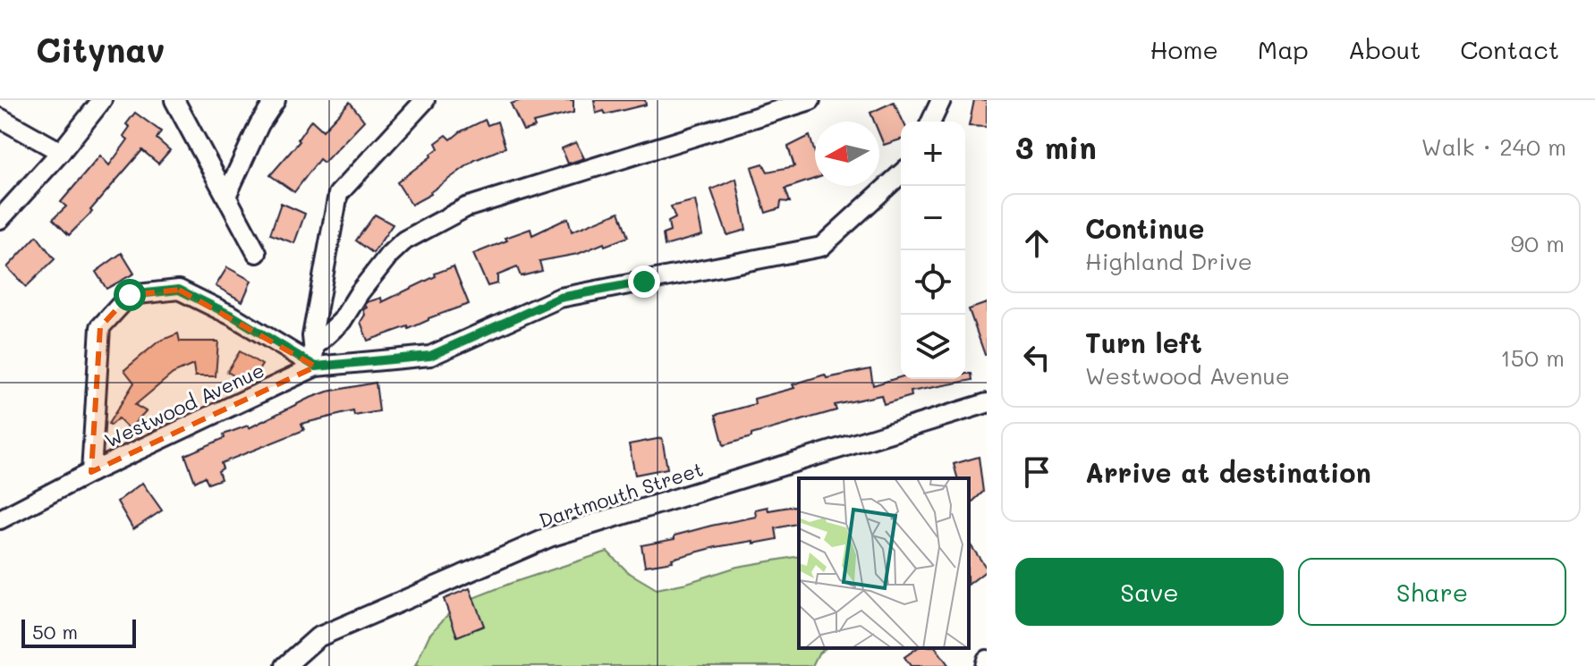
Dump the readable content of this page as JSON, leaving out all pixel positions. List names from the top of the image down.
{
  "streets": {
    "street": ["Westwood Avenue", "Dartmouth Street"]
  },
  "scale_bar": "50 m",
  "north": "left",
  "page": {
    "header": "Citynav",
    "nav": [
      "Home",
      "Map",
      "About",
      "Contact"
    ],
    "heading": ["3 min", "Walk · 240 m"],
    "map_buttons": ["+", "−"],
    "list": [
      ["Continue", "Highland Drive", "90 m"],
      ["Turn left", "Westwood Avenue", "150 m"],
      "Arrive at destination"
    ],
    "buttons": ["Save", "Share"],
    "scale": "50 m"
  }
}
